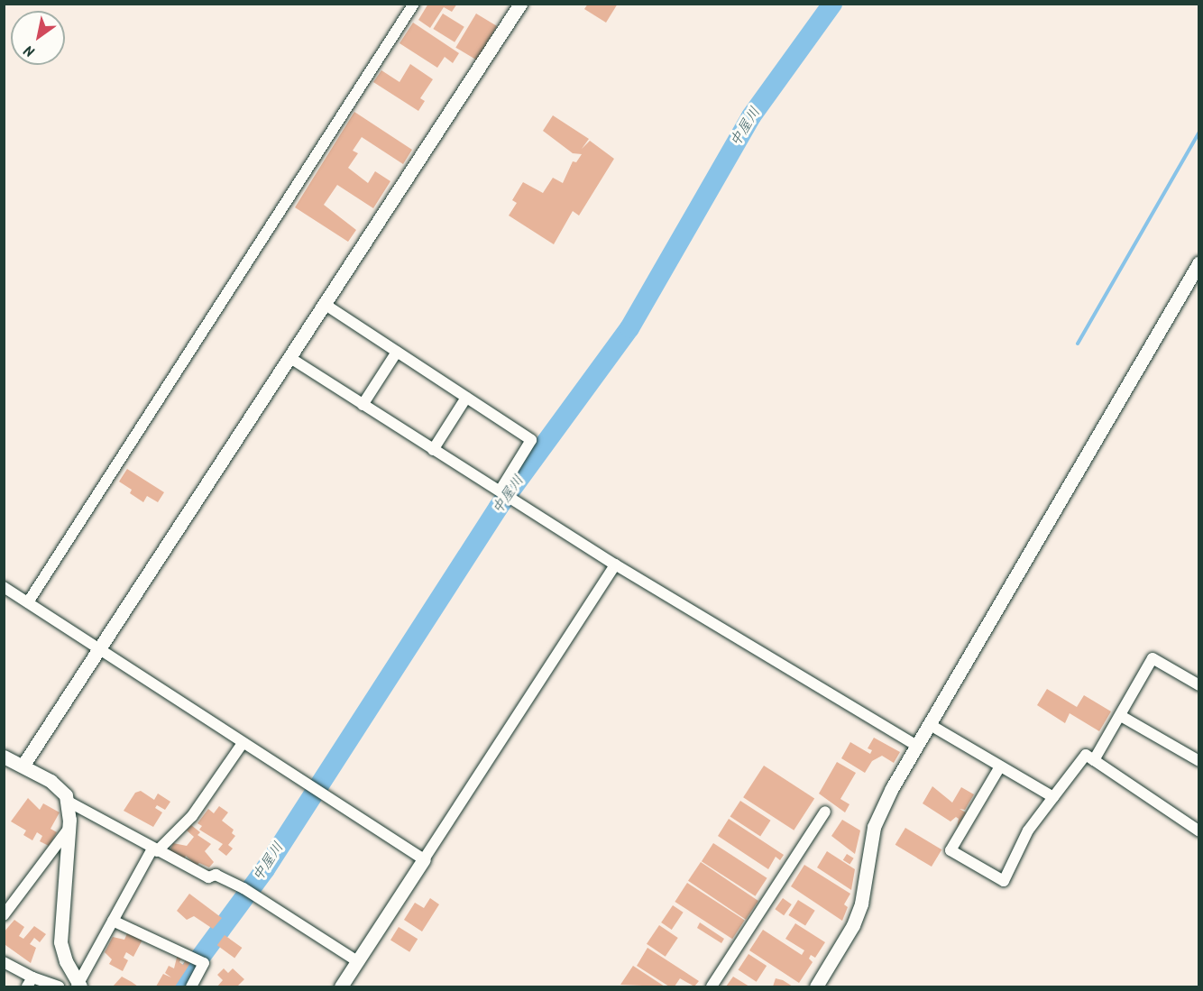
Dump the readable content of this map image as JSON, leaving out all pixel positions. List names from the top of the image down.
{
  "water": ["中屋川"],
  "north": "bottom left"
}
